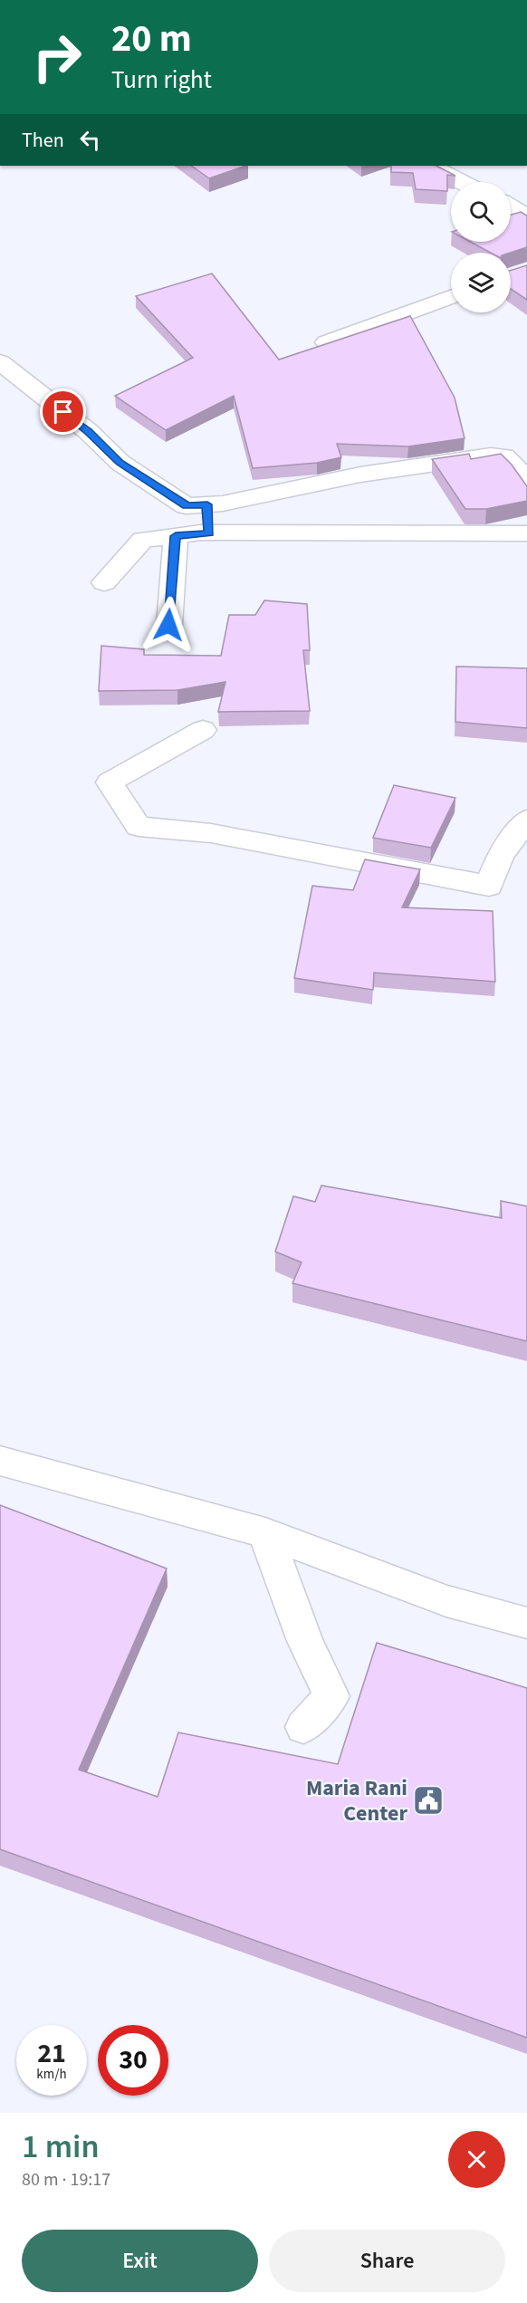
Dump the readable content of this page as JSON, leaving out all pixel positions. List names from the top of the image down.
{
  "places": {
    "public building": ["Maria Rani Center"]
  },
  "page": {
    "turn": ["20 m", "Turn right"],
    "then": "Then",
    "speed": "21 km/h",
    "limit": "30",
    "heading": ["1 min", "80 m · 19:17"],
    "buttons": ["Exit", "Share"]
  }
}
